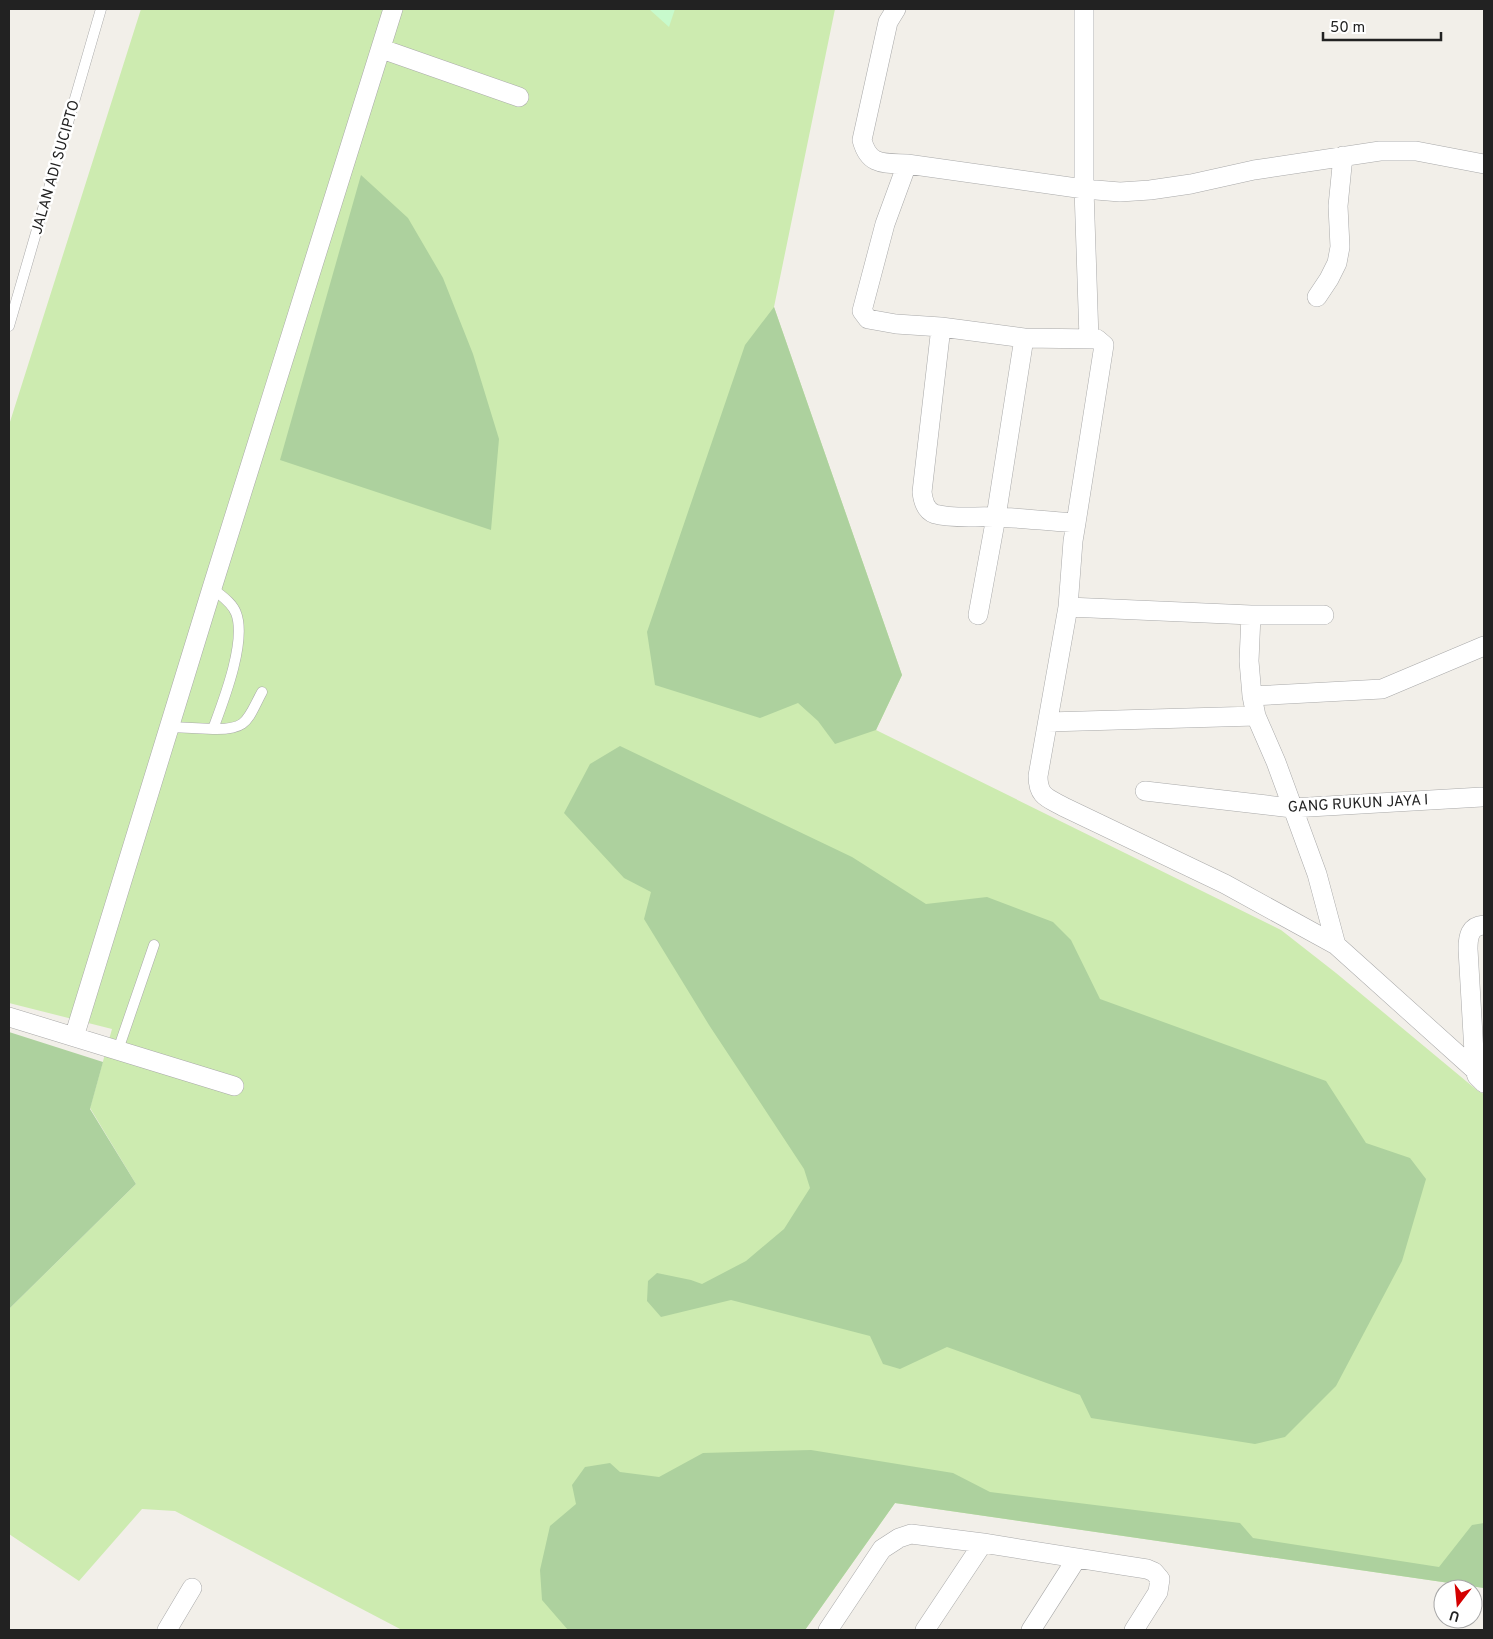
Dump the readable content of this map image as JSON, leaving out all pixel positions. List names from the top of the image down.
{
  "streets": {
    "street": ["GANG RUKUN JAYA I"],
    "lane": ["JALAN ADI SUCIPTO"]
  },
  "scale_bar": "50 m",
  "north": "bottom"
}
